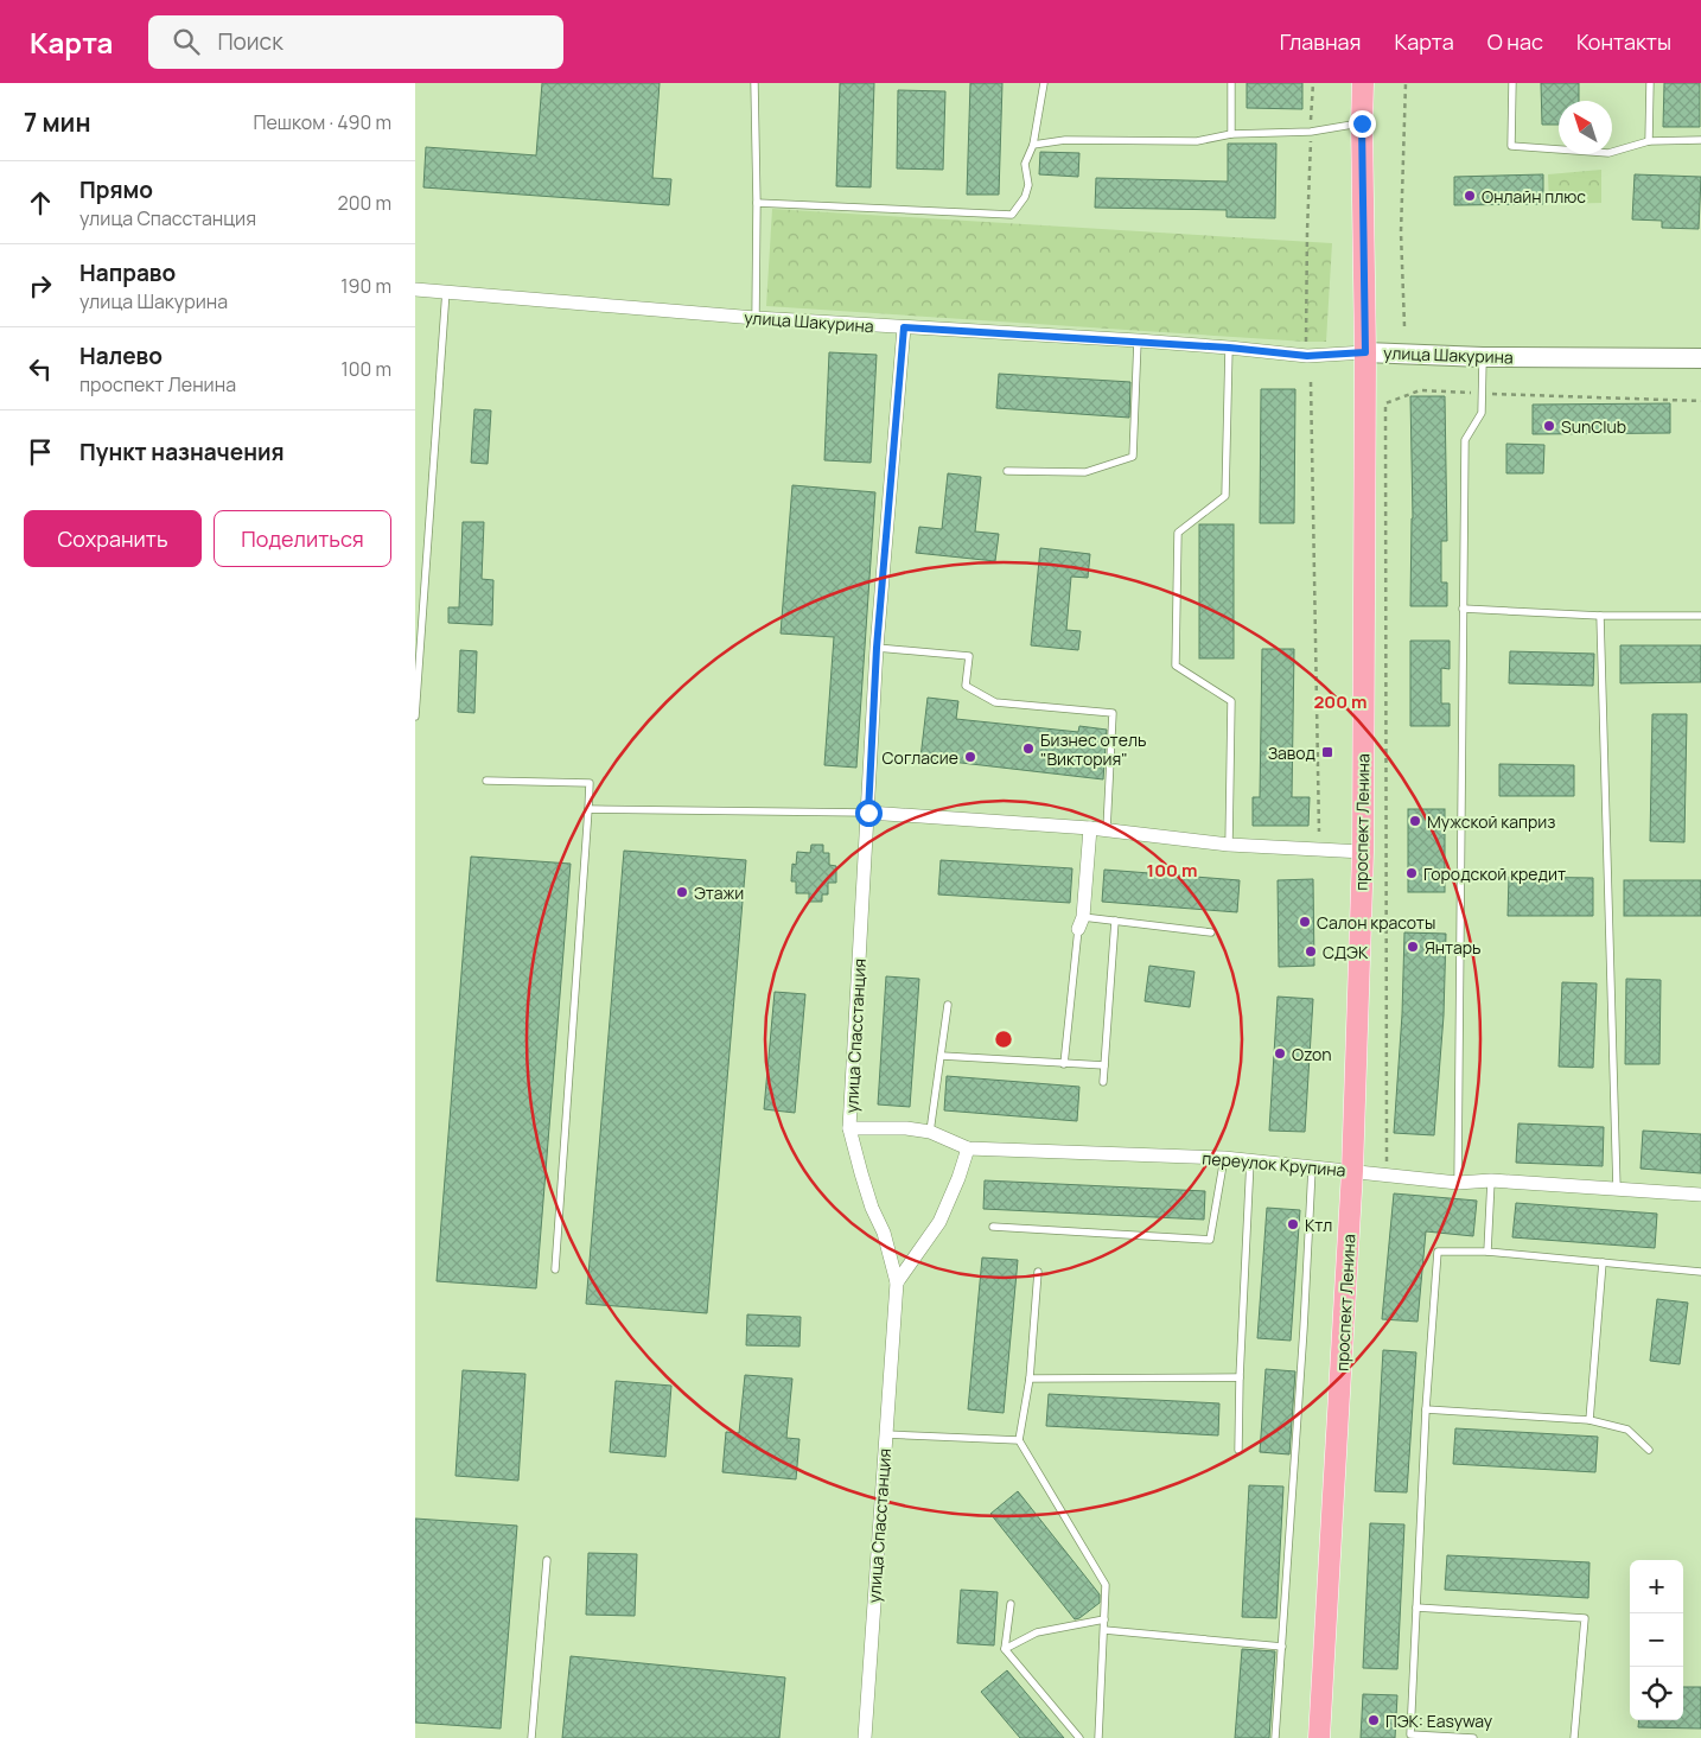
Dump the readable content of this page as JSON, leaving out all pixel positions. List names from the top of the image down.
{
  "streets": {
    "main road": ["улица Шакурина", "проспект Ленина"],
    "street": ["улица Спасстанция", "переулок Крупина"]
  },
  "crossings": [
    ["улица Шакурина", "проспект Ленина"],
    ["улица Шакурина", "улица Спасстанция"],
    ["проспект Ленина", "переулок Крупина"],
    ["улица Спасстанция", "переулок Крупина"]
  ],
  "places": {
    "other": [
      "Онлайн плюс",
      "SunClub",
      "Бизнес отель \"Виктория\"",
      "Согласие",
      "Мужской каприз",
      "Городской кредит",
      "Этажи",
      "Салон красоты",
      "Янтарь",
      "СДЭК",
      "Ozon",
      "Ктл",
      "ПЭК: Easyway"
    ],
    "transit": ["Завод"]
  },
  "north": "top left",
  "page": {
    "header": "Карта",
    "search": "Поиск",
    "nav": [
      "Главная",
      "Карта",
      "О нас",
      "Контакты"
    ],
    "heading": ["7 мин", "Пешком · 490 m"],
    "list": [
      ["Прямо", "улица Спасстанция", "200 m"],
      ["Направо", "улица Шакурина", "190 m"],
      ["Налево", "проспект Ленина", "100 m"],
      "Пункт назначения"
    ],
    "buttons": ["Сохранить", "Поделиться"],
    "map_buttons": ["+", "−"]
  },
  "rings": ["200 m", "100 m"]
}
